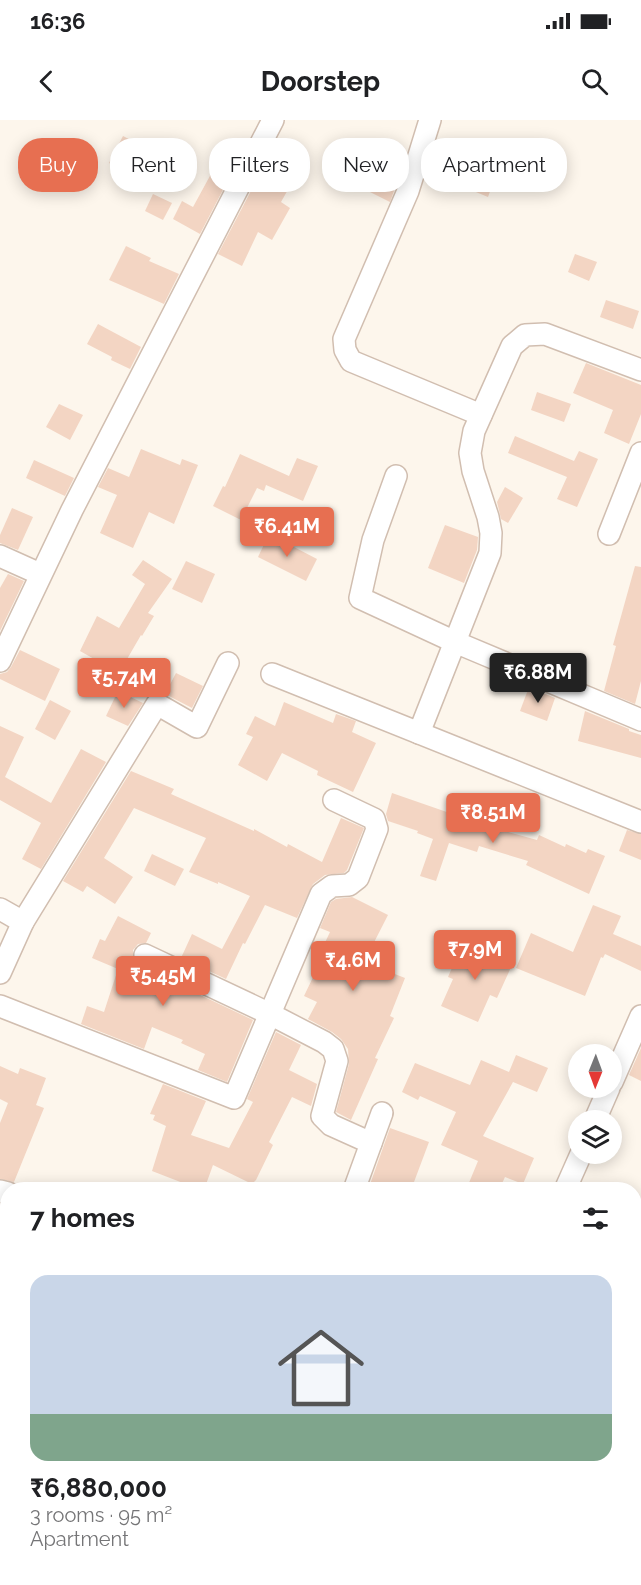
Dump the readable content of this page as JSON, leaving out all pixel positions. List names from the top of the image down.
{
  "north": "bottom",
  "page": {
    "status": "16:36",
    "header": "Doorstep",
    "chip": [
      "Buy",
      "Rent",
      "Filters",
      "New",
      "Apartment"
    ],
    "price": [
      "₹6.41M",
      "₹6.88M",
      "₹5.74M",
      "₹8.51M",
      "₹7.9M",
      "₹4.6M",
      "₹5.45M"
    ],
    "heading": "7 homes",
    "list": [
      {
        "name": "₹6,880,000",
        "note": "3 rooms · 95 m² · Apartment"
      }
    ]
  }
}
